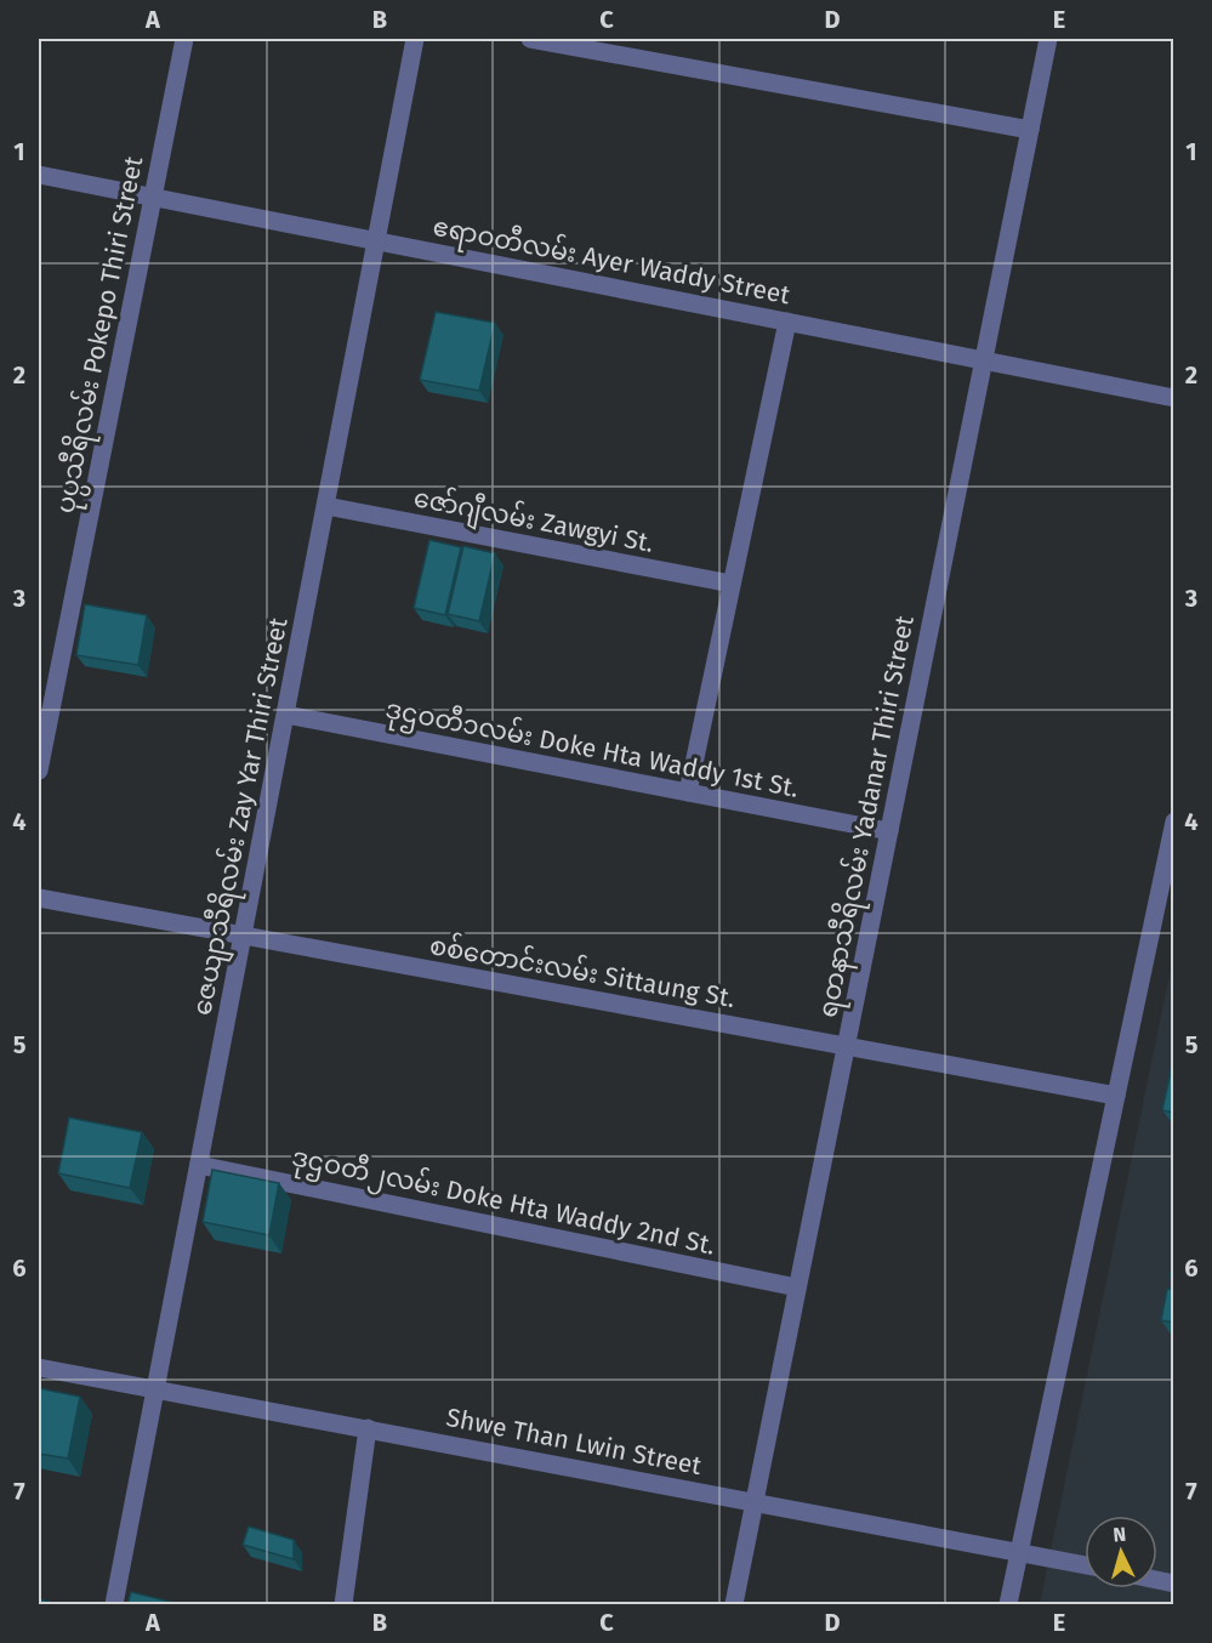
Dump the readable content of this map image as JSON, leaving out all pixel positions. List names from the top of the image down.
{
  "streets": {
    "street": [
      "ဧရာဝတီလမ်း Ayer Waddy Street",
      "ပုပ္ပသီရိလမ်း Pokepo Thiri Street",
      "ဇော်ဂျီလမ်း Zawgyi St.",
      "ဒုဌဝတီ၁လမ်း Doke Hta Waddy 1st St.",
      "ဇေယျာသီရိလမ်း Zay Yar Thiri Street",
      "ရတနာသီရိလမ်း Yadanar Thiri Street",
      "စစ်တောင်းလမ်း Sittaung St.",
      "ဒုဌဝတီ၂လမ်း Doke Hta Waddy 2nd St.",
      "Shwe Than Lwin Street"
    ]
  },
  "crossings": [
    ["ဧရာဝတီလမ်း Ayer Waddy Street", "ပုပ္ပသီရိလမ်း Pokepo Thiri Street"],
    ["ဧရာဝတီလမ်း Ayer Waddy Street", "ဇေယျာသီရိလမ်း Zay Yar Thiri Street"],
    ["ဧရာဝတီလမ်း Ayer Waddy Street", "ရတနာသီရိလမ်း Yadanar Thiri Street"],
    ["ဇော်ဂျီလမ်း Zawgyi St.", "ဇေယျာသီရိလမ်း Zay Yar Thiri Street"],
    ["ဒုဌဝတီ၁လမ်း Doke Hta Waddy 1st St.", "ဇေယျာသီရိလမ်း Zay Yar Thiri Street"],
    ["ဒုဌဝတီ၁လမ်း Doke Hta Waddy 1st St.", "ရတနာသီရိလမ်း Yadanar Thiri Street"],
    ["ဇေယျာသီရိလမ်း Zay Yar Thiri Street", "စစ်တောင်းလမ်း Sittaung St."],
    ["ဇေယျာသီရိလမ်း Zay Yar Thiri Street", "ဒုဌဝတီ၂လမ်း Doke Hta Waddy 2nd St."],
    ["ဇေယျာသီရိလမ်း Zay Yar Thiri Street", "Shwe Than Lwin Street"],
    ["ရတနာသီရိလမ်း Yadanar Thiri Street", "စစ်တောင်းလမ်း Sittaung St."],
    ["ရတနာသီရိလမ်း Yadanar Thiri Street", "ဒုဌဝတီ၂လမ်း Doke Hta Waddy 2nd St."],
    ["ရတနာသီရိလမ်း Yadanar Thiri Street", "Shwe Than Lwin Street"]
  ],
  "north": "top",
  "grid": {
    "columns": [
      "A",
      "B",
      "C",
      "D",
      "E"
    ],
    "rows": [
      "1",
      "2",
      "3",
      "4",
      "5",
      "6",
      "7"
    ]
  }
}
